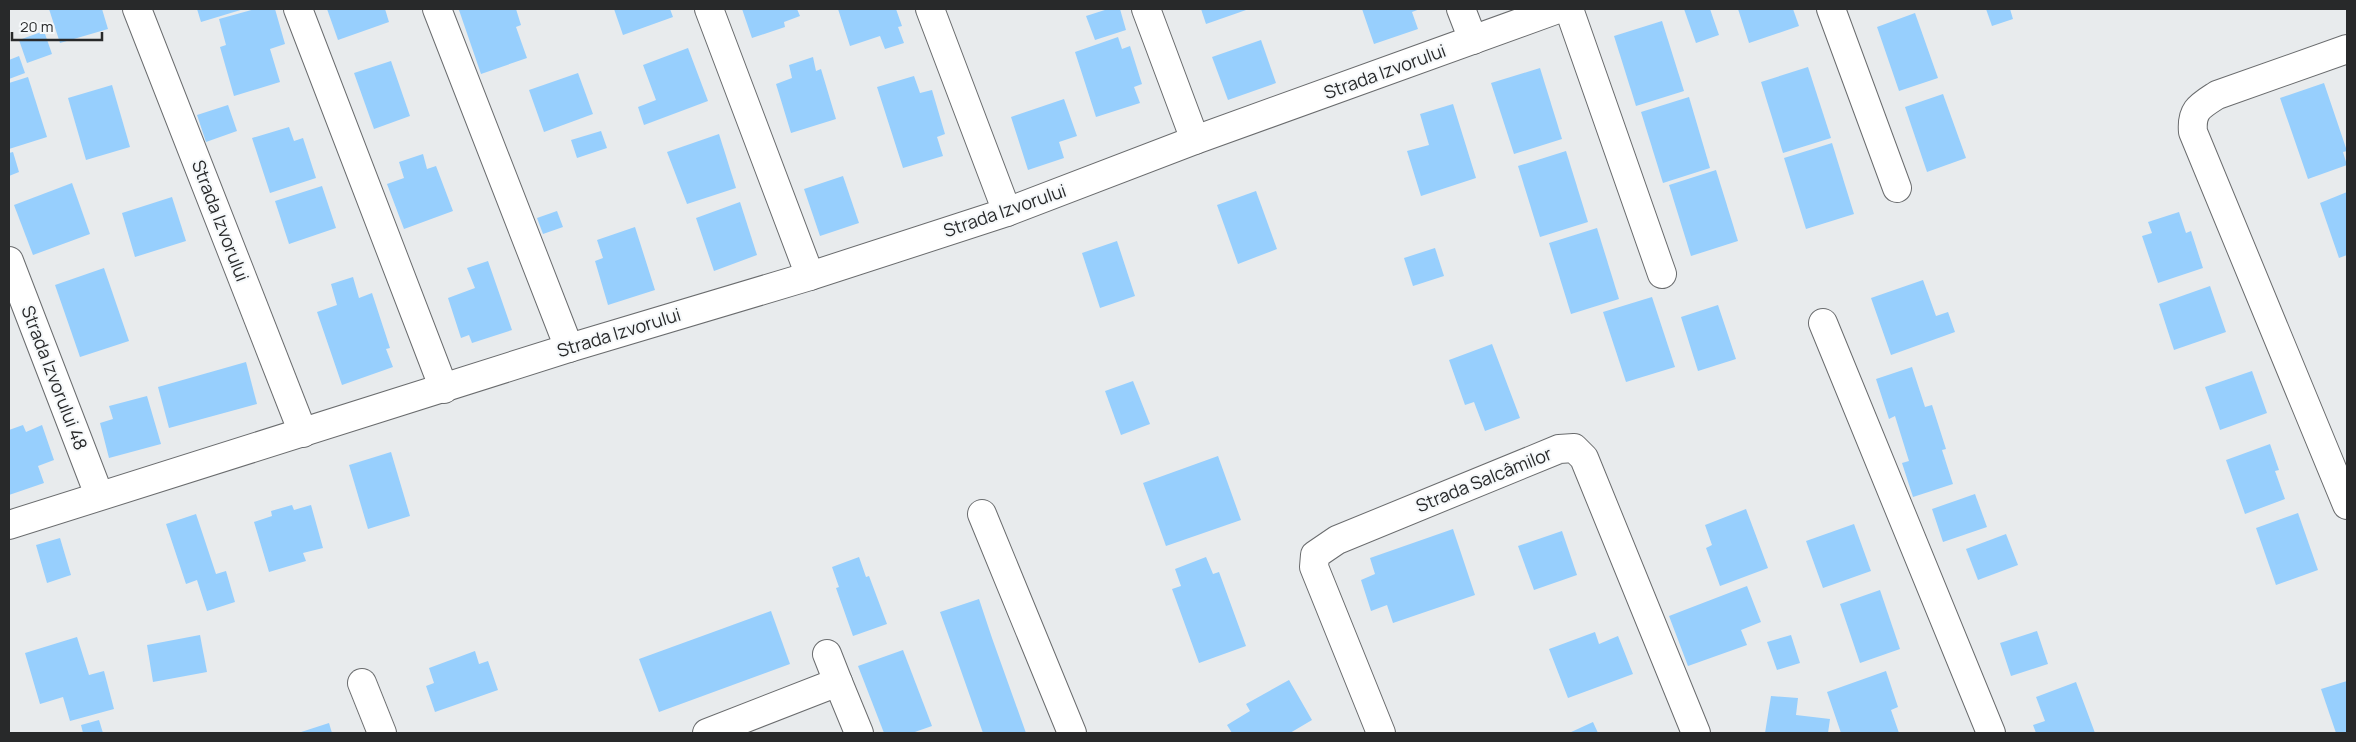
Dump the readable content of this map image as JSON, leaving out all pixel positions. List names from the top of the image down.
{
  "streets": {
    "street": ["Strada Izvorului", "Strada Izvorului 48", "Strada Salcâmilor"]
  },
  "crossings": [
    ["Strada Izvorului", "Strada Izvorului 48"]
  ],
  "scale_bar": "20 m"
}
